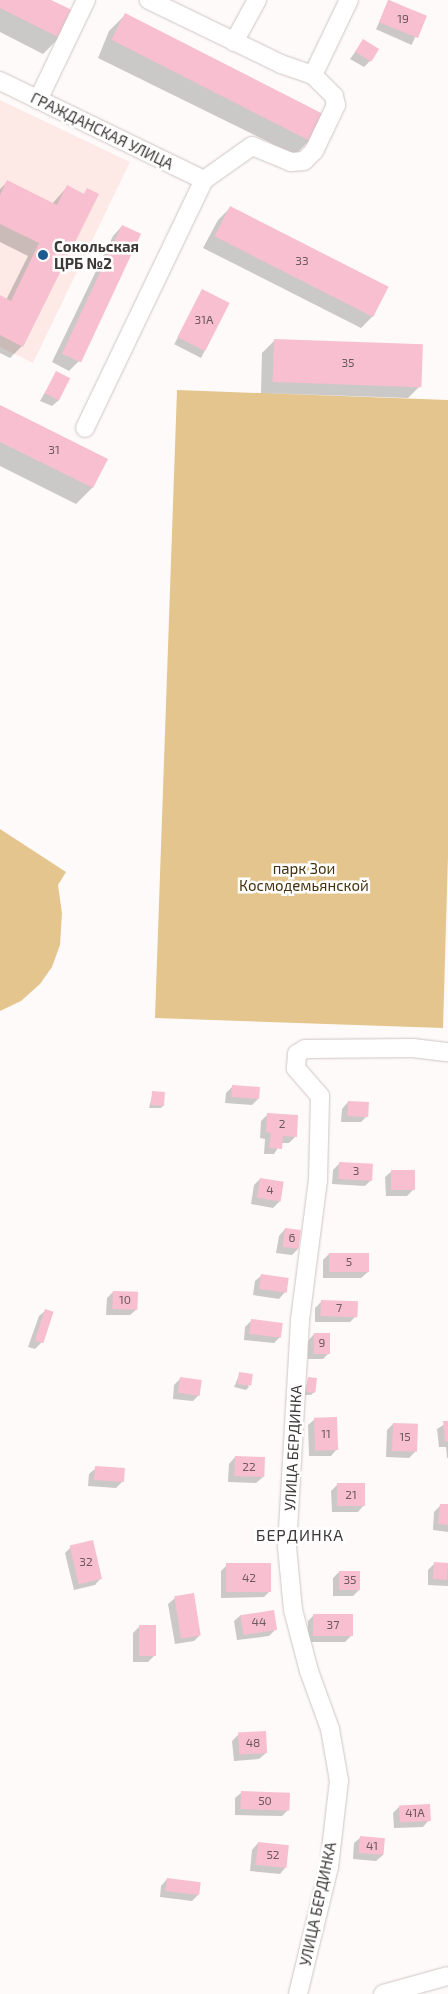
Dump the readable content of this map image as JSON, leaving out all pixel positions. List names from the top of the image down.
{
  "streets": {
    "street": ["ГРАЖДАНСКАЯ УЛИЦА", "УЛИЦА БЕРДИНКА"]
  },
  "districts": ["БЕРДИНКА"],
  "parks": ["парк Зои Космодемьянской"],
  "places": ["Сокольская ЦРБ №2"],
  "house_numbers": [
    "19",
    "33",
    "31А",
    "35",
    "31",
    "2",
    "3",
    "4",
    "6",
    "5",
    "10",
    "7",
    "9",
    "11",
    "15",
    "22",
    "21",
    "32",
    "42",
    "35",
    "44",
    "37",
    "48",
    "50",
    "41А",
    "41",
    "52"
  ]
}
